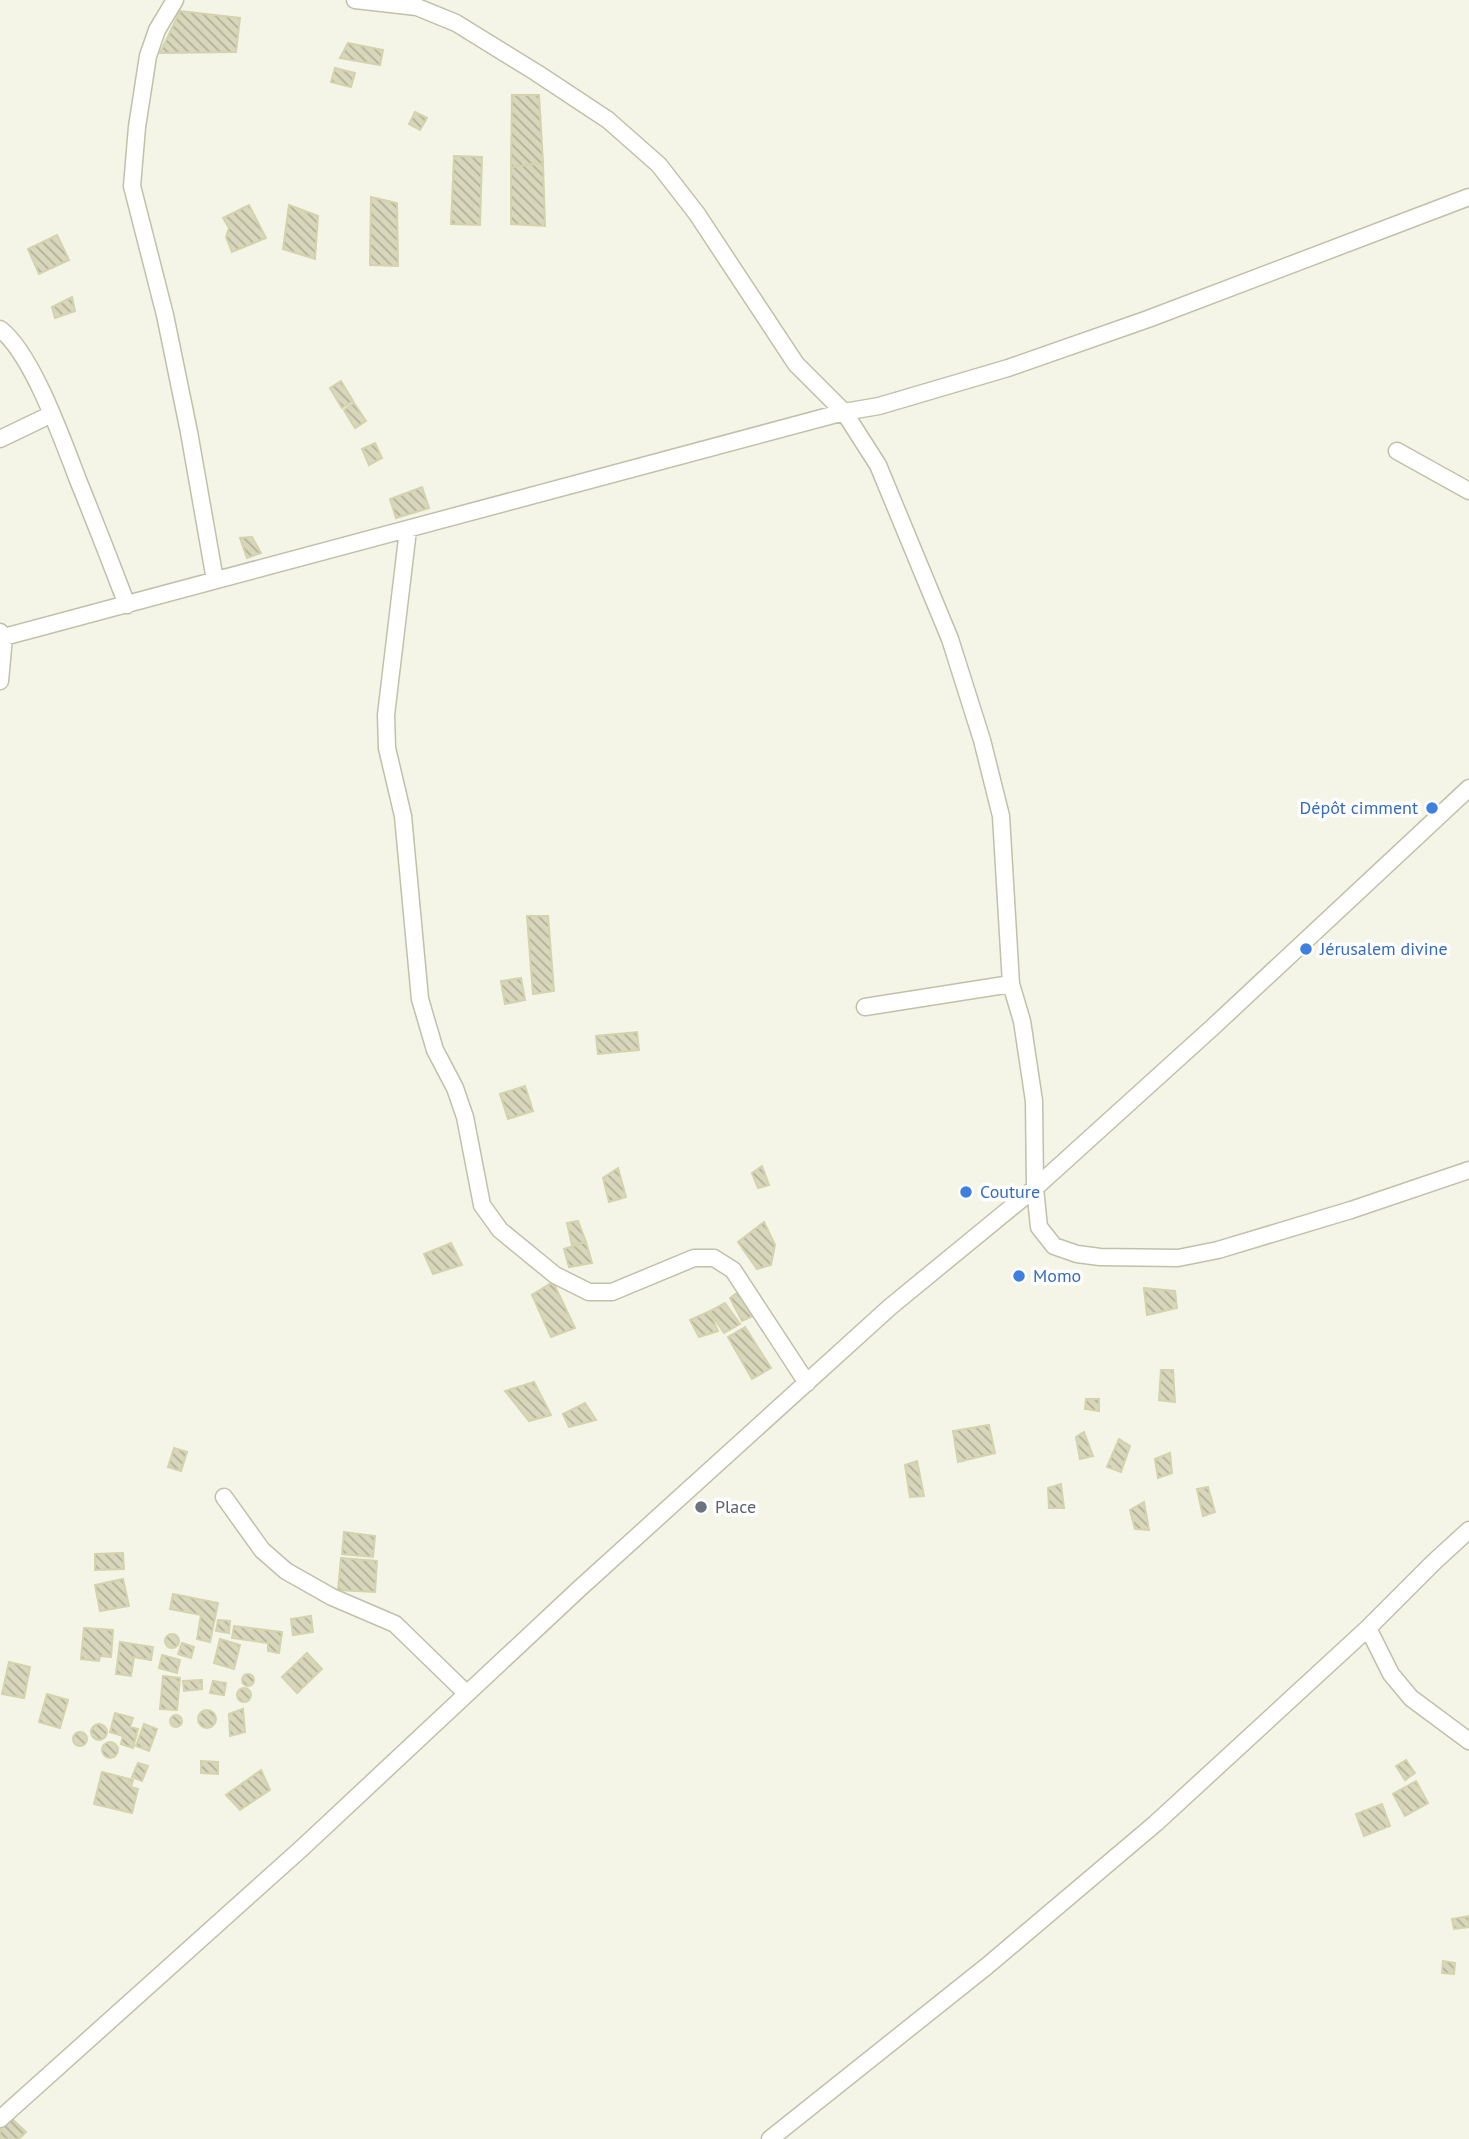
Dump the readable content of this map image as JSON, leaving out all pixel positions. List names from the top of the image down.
{
  "places": [
    "Dépôt cimment",
    "Jérusalem divine",
    "Couture",
    "Momo",
    "Place"
  ]
}
